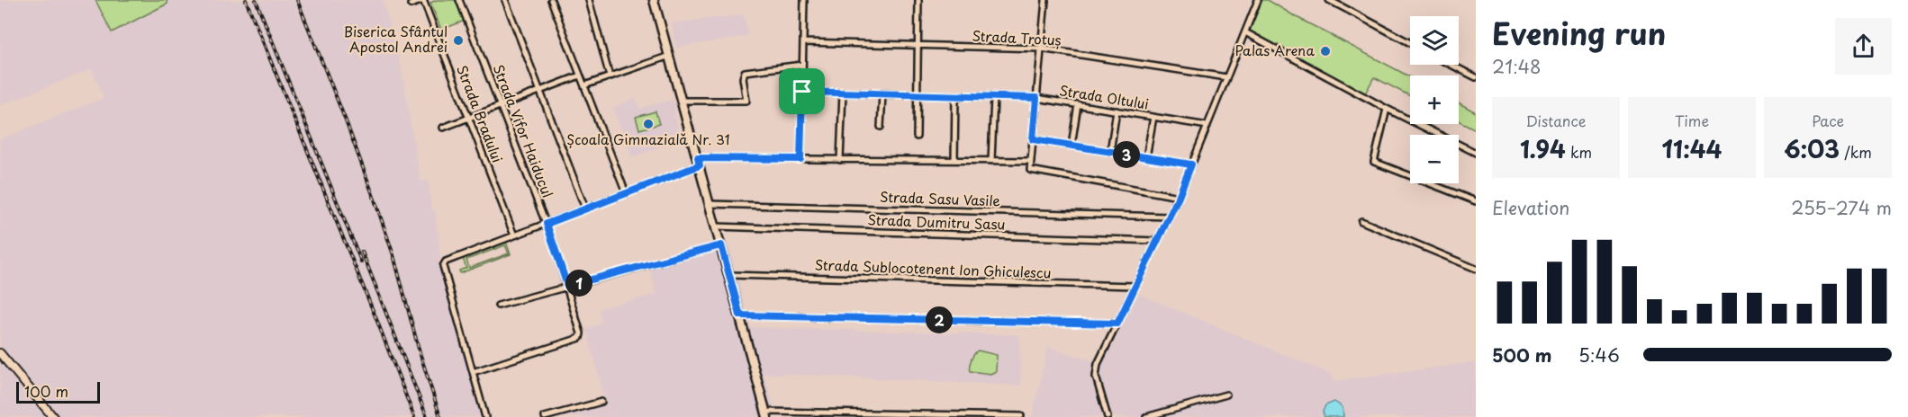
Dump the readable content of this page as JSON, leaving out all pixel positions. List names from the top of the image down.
{
  "streets": {
    "street": [
      "Strada Trotuș",
      "Strada Oltului",
      "Strada Bradului",
      "Strada Vifor Haiducul",
      "Strada Sasu Vasile",
      "Strada Dumitru Sasu",
      "Strada Sublocotenent Ion Ghiculescu"
    ]
  },
  "places": ["Biserica Sfântul Apostol Andrei", "Palas Arena", "Școala Gimnazială Nr. 31"],
  "scale_bar": "100 m",
  "page": {
    "heading": ["Evening run", "21:48"],
    "map_buttons": ["+", "−"],
    "stats": [
      ["Distance", "1.94 km"],
      ["Time", "11:44"],
      ["Pace", "6:03 /km"]
    ],
    "pins": ["3", "1", "2"],
    "chart": ["Elevation", "255–274 m"],
    "list": [
      {
        "name": "500 m",
        "note": "5:46"
      }
    ],
    "scale": "100 m"
  }
}
